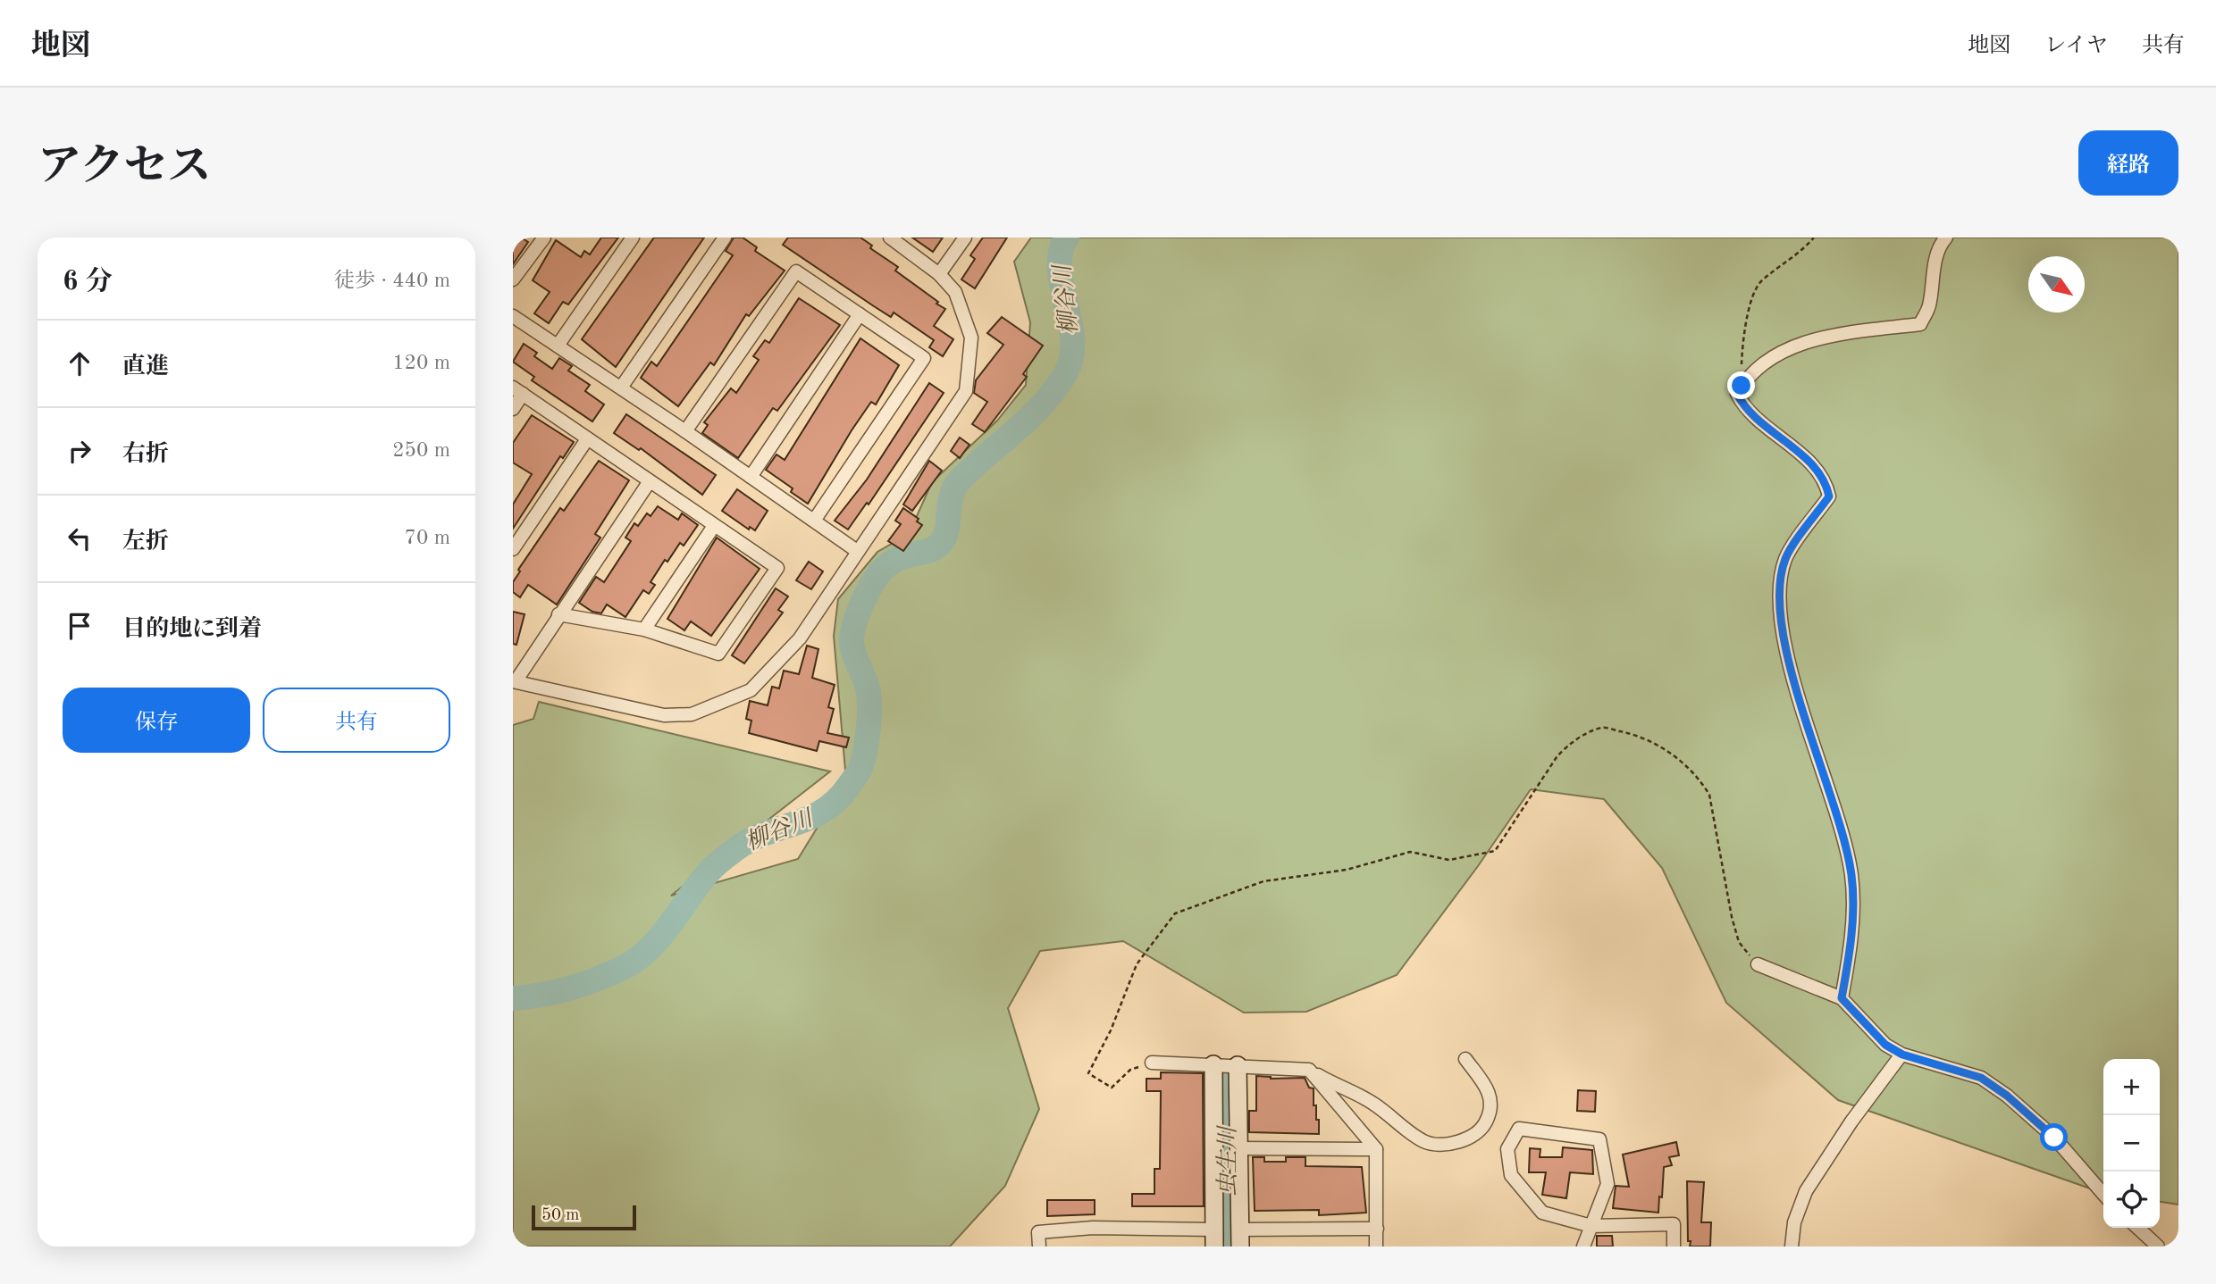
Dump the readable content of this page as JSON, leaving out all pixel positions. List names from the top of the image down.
{
  "water": ["柳谷川", "虫生川"],
  "scale_bar": "50 m",
  "north": "bottom right",
  "page": {
    "header": "地図",
    "nav": ["地図", "レイヤ", "共有"],
    "title": "アクセス",
    "buttons": [
      "経路",
      ["保存", "共有"]
    ],
    "heading": ["6 分", "徒歩 · 440 m"],
    "list": [
      ["直進", "120 m"],
      ["右折", "250 m"],
      ["左折", "70 m"],
      "目的地に到着"
    ],
    "map_buttons": ["+", "−"],
    "scale": "50 m"
  }
}
